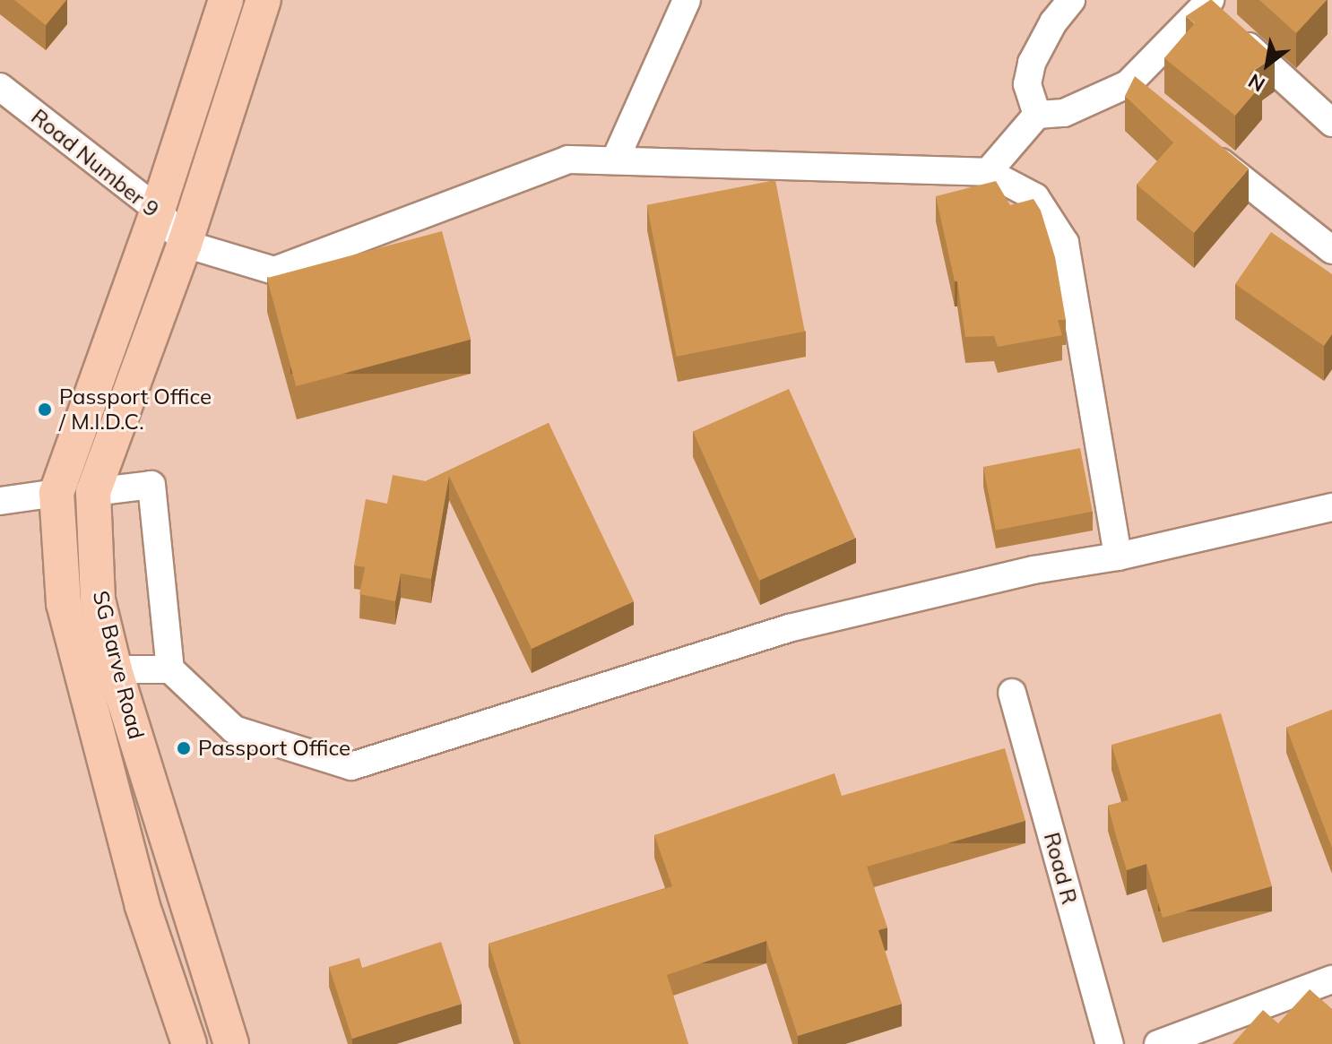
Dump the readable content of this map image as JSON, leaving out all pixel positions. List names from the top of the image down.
{
  "streets": {
    "main road": ["SG Barve Road"],
    "street": ["Road Number 9", "Road R"]
  },
  "crossings": [
    ["Road Number 9", "SG Barve Road"]
  ],
  "places": ["Passport Office / M.I.D.C.", "Passport Office"],
  "north": "bottom left"
}
